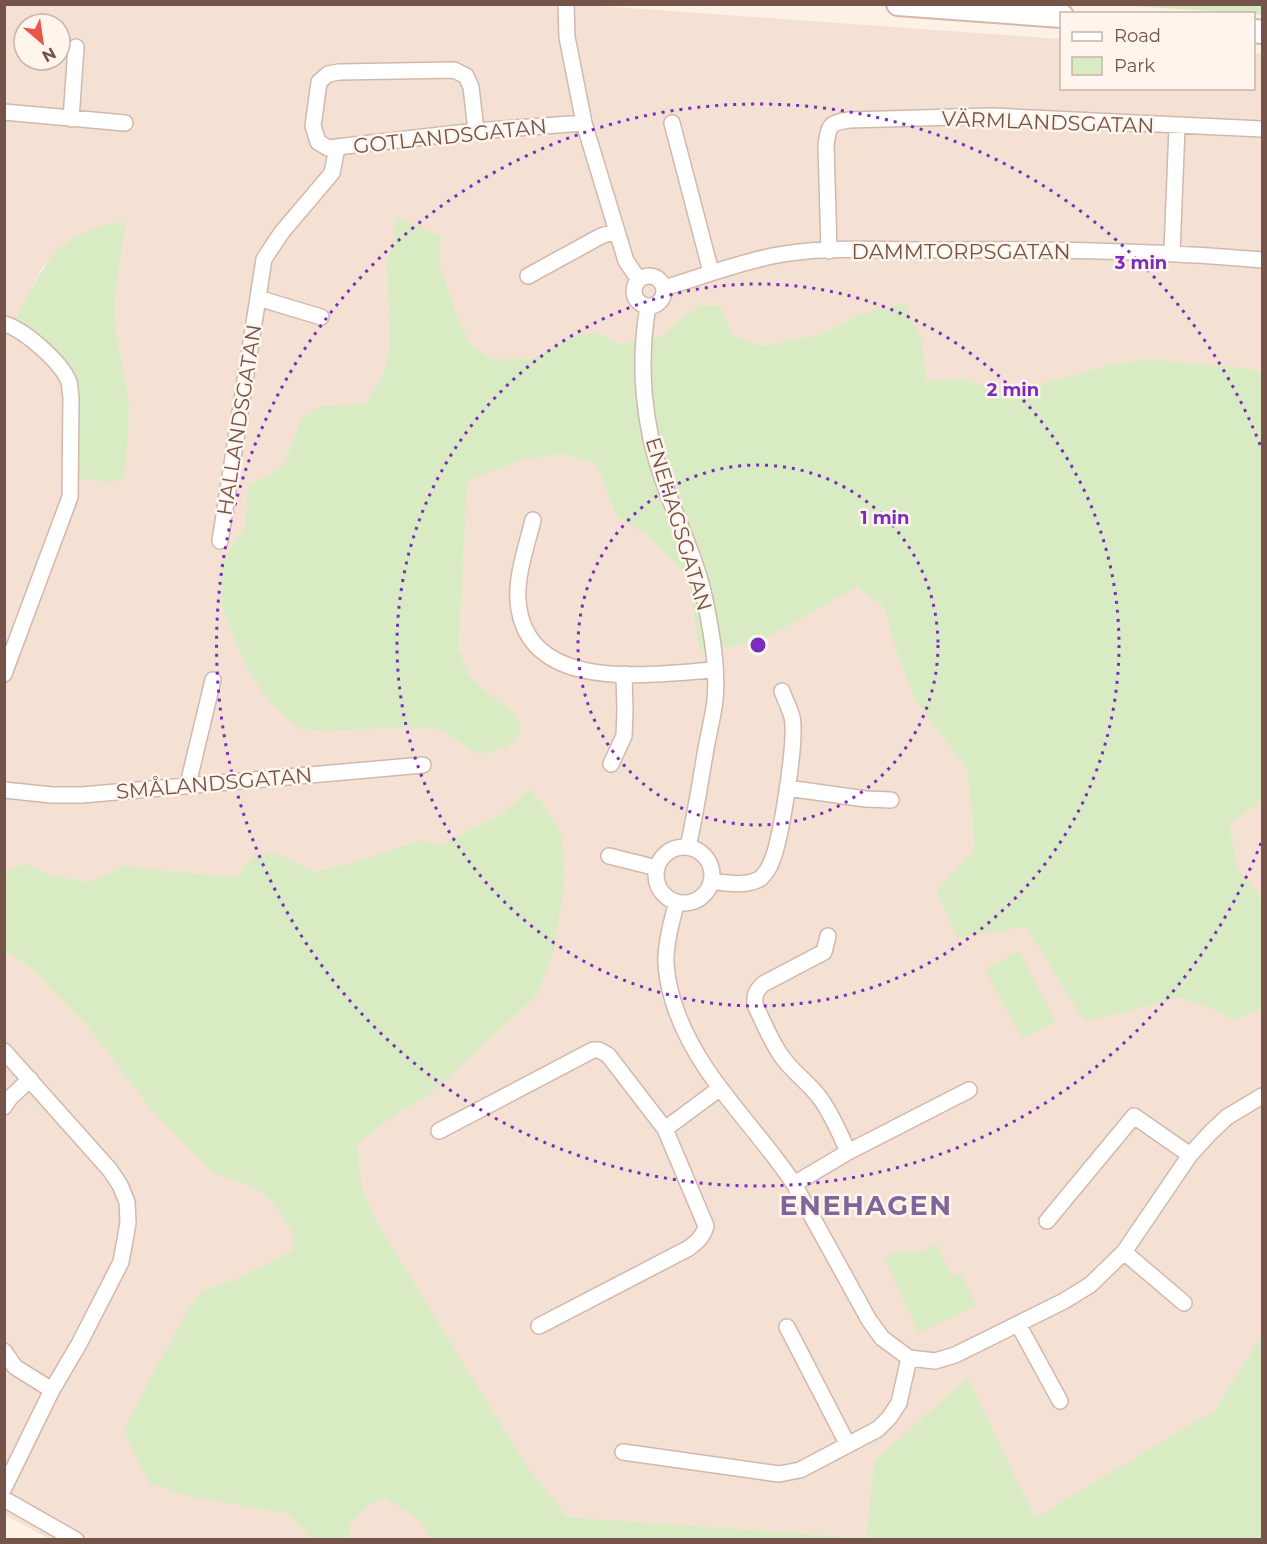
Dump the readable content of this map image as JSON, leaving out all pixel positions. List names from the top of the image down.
{
  "streets": {
    "street": [
      "VÄRMLANDSGATAN",
      "GOTLANDSGATAN",
      "DAMMTORPSGATAN",
      "HALLANDSGATAN",
      "ENEHAGSGATAN",
      "SMÅLANDSGATAN"
    ]
  },
  "crossings": [
    ["VÄRMLANDSGATAN", "DAMMTORPSGATAN"],
    ["GOTLANDSGATAN", "HALLANDSGATAN"],
    ["DAMMTORPSGATAN", "ENEHAGSGATAN"]
  ],
  "districts": ["ENEHAGEN"],
  "legend": ["Road", "Park"],
  "north": "bottom right",
  "rings": ["3 min", "2 min", "1 min"]
}
